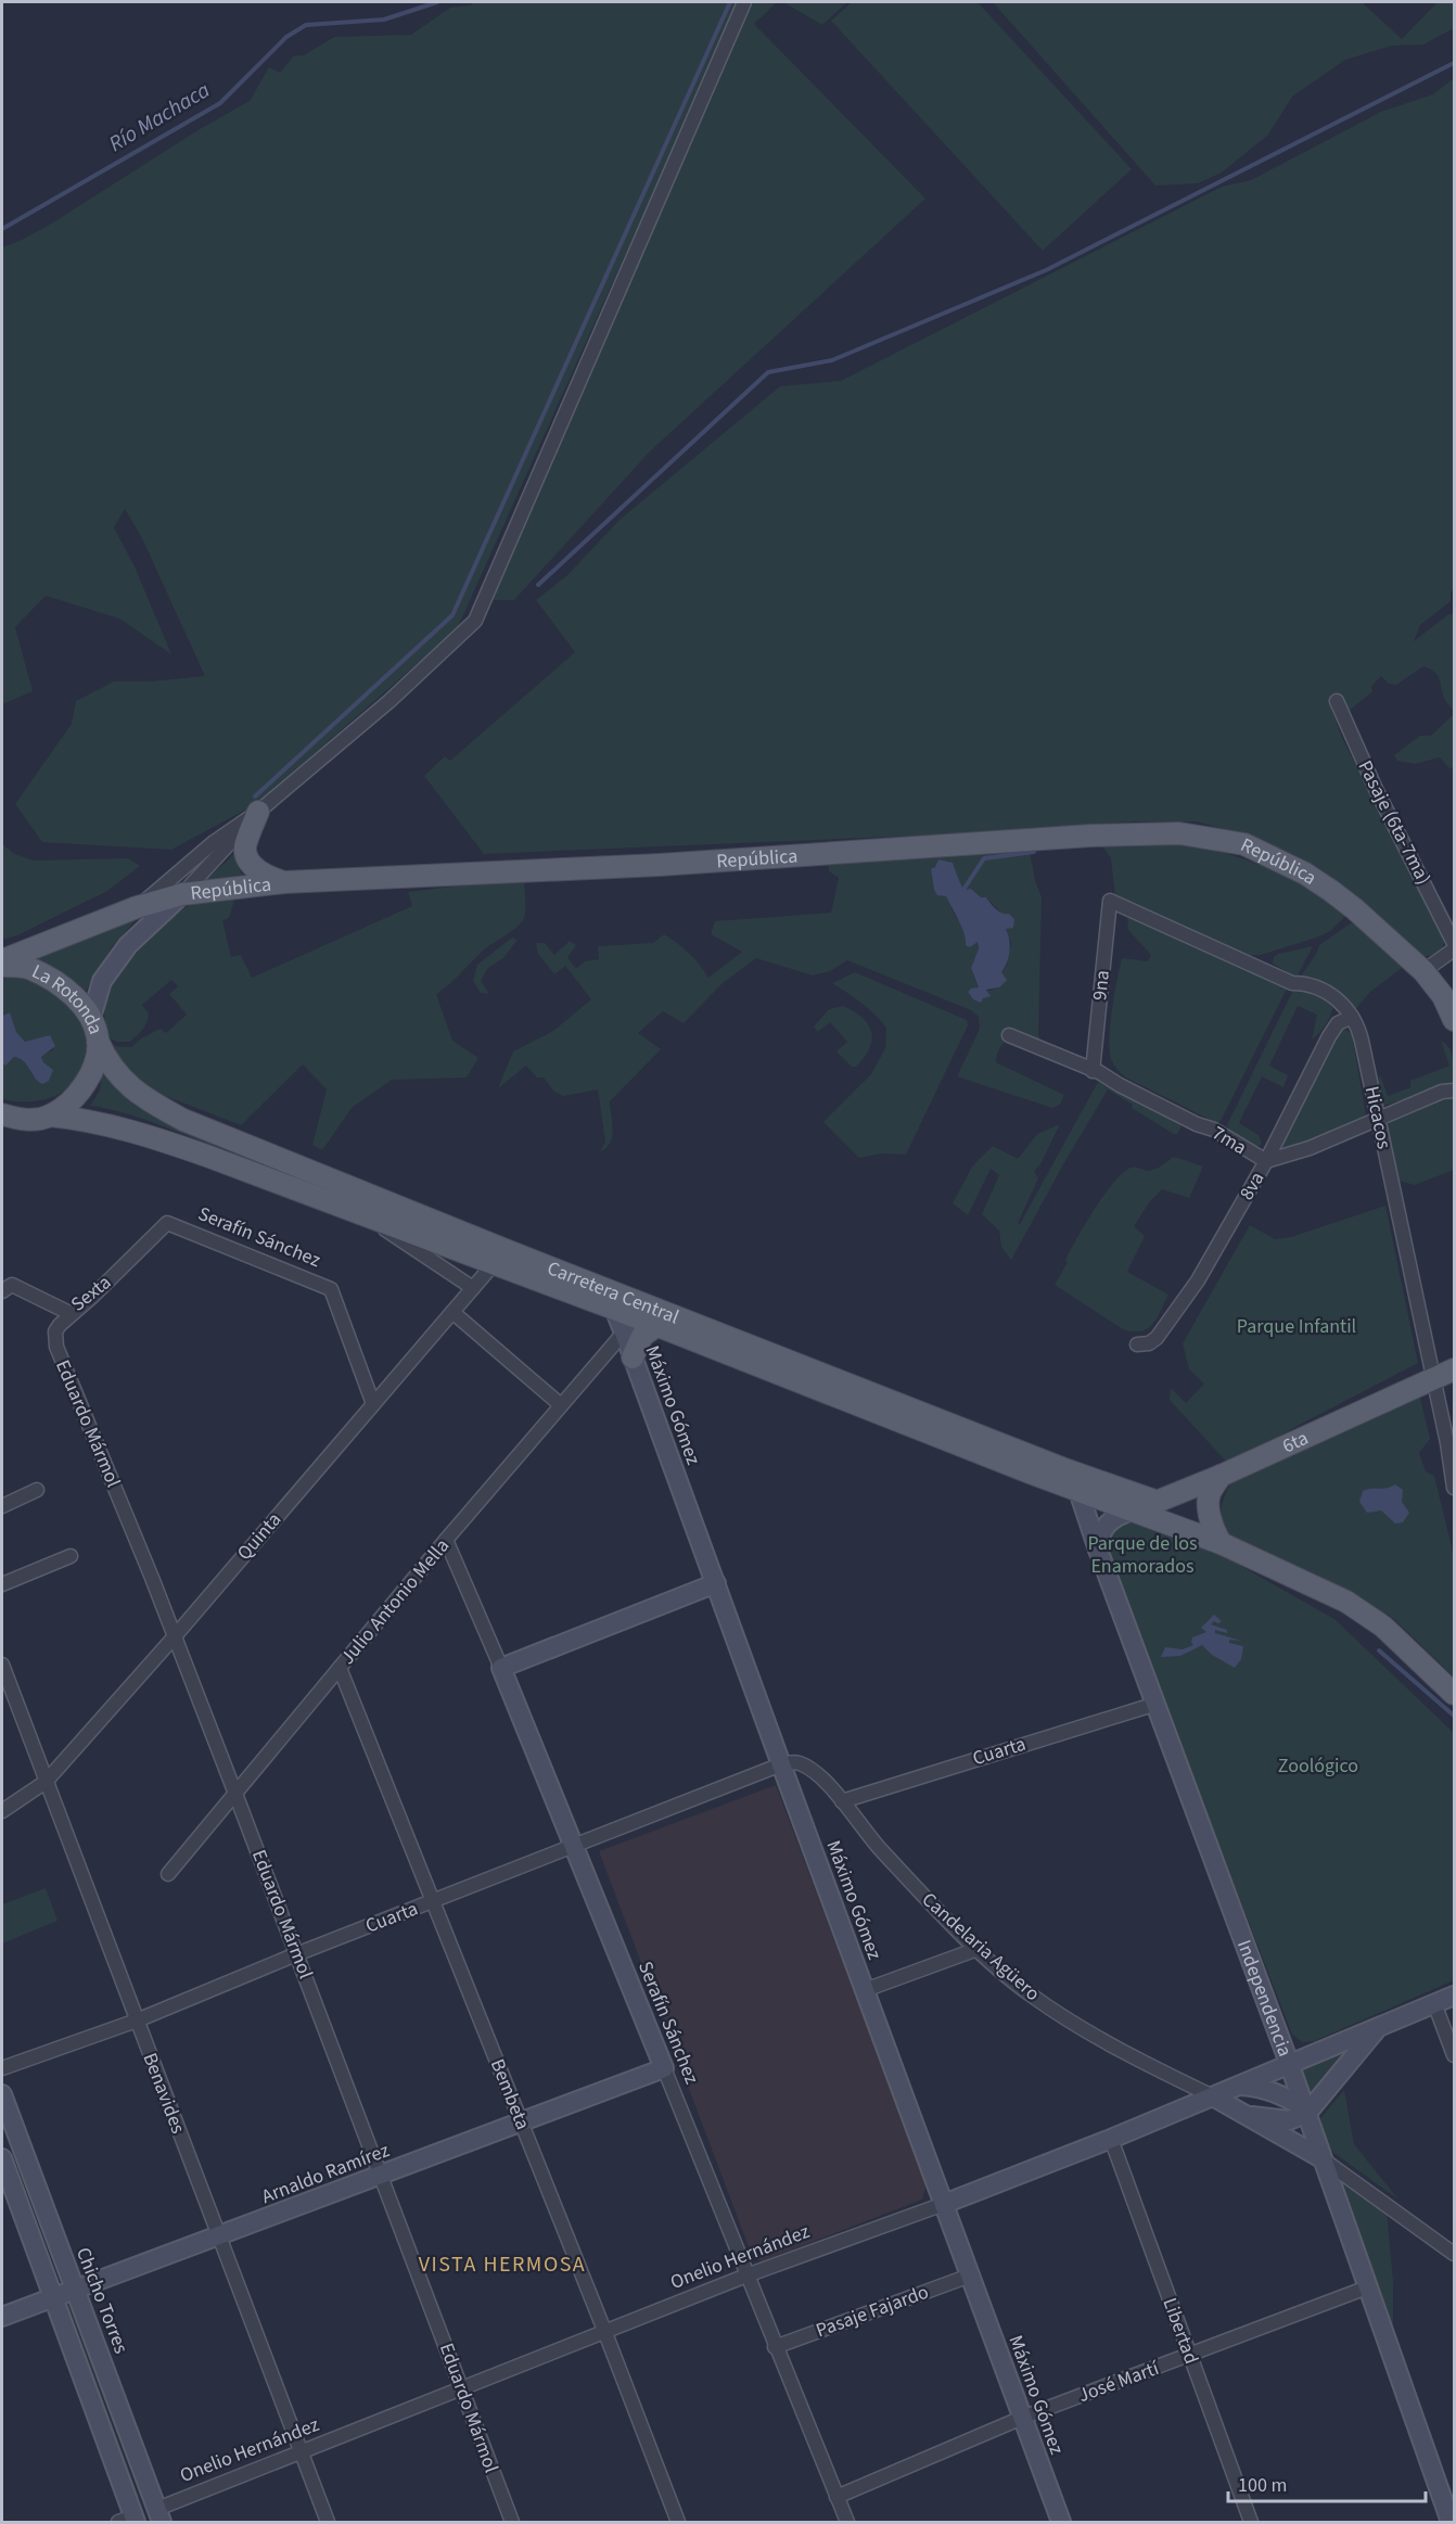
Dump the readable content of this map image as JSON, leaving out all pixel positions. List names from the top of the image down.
{
  "streets": {
    "main road": [
      "República",
      "La Rotonda",
      "Carretera Central",
      "6ta"
    ],
    "street": [
      "Pasaje (6ta-7ma)",
      "9na",
      "Hicacos",
      "7ma",
      "8va",
      "Serafín Sánchez",
      "Sexta",
      "Máximo Gómez",
      "Eduardo Mármol",
      "Quinta",
      "Julio Antonio Mella",
      "Cuarta",
      "Candelaria Agüero",
      "Independencia",
      "Benavides",
      "Bembeta",
      "Arnaldo Ramírez",
      "Onelio Hernández",
      "Chicho Torres",
      "Pasaje Fajardo",
      "Libertad",
      "José Martí"
    ]
  },
  "crossings": [
    ["9na", "Hicacos"],
    ["9na", "7ma"],
    ["La Rotonda", "Carretera Central"],
    ["Hicacos", "7ma"],
    ["Hicacos", "8va"],
    ["Hicacos", "6ta"],
    ["7ma", "8va"],
    ["Serafín Sánchez", "Sexta"],
    ["Serafín Sánchez", "Quinta"],
    ["Serafín Sánchez", "Julio Antonio Mella"],
    ["Serafín Sánchez", "Cuarta"],
    ["Serafín Sánchez", "Arnaldo Ramírez"],
    ["Serafín Sánchez", "Onelio Hernández"],
    ["Serafín Sánchez", "Pasaje Fajardo"],
    ["Serafín Sánchez", "José Martí"],
    ["Carretera Central", "Máximo Gómez"],
    ["Carretera Central", "6ta"],
    ["Carretera Central", "Quinta"],
    ["Carretera Central", "Independencia"],
    ["Sexta", "Eduardo Mármol"],
    ["Máximo Gómez", "Julio Antonio Mella"],
    ["Máximo Gómez", "Cuarta"],
    ["Máximo Gómez", "Candelaria Agüero"],
    ["Máximo Gómez", "Onelio Hernández"],
    ["Máximo Gómez", "Pasaje Fajardo"],
    ["Máximo Gómez", "José Martí"],
    ["Eduardo Mármol", "Quinta"],
    ["Eduardo Mármol", "Julio Antonio Mella"],
    ["Eduardo Mármol", "Cuarta"],
    ["Eduardo Mármol", "Arnaldo Ramírez"],
    ["Eduardo Mármol", "Onelio Hernández"],
    ["Quinta", "Benavides"],
    ["Julio Antonio Mella", "Bembeta"],
    ["Cuarta", "Candelaria Agüero"],
    ["Cuarta", "Independencia"],
    ["Cuarta", "Benavides"],
    ["Cuarta", "Bembeta"],
    ["Candelaria Agüero", "Onelio Hernández"],
    ["Independencia", "Onelio Hernández"],
    ["Independencia", "José Martí"],
    ["Benavides", "Arnaldo Ramírez"],
    ["Benavides", "Onelio Hernández"],
    ["Bembeta", "Arnaldo Ramírez"],
    ["Bembeta", "Onelio Hernández"],
    ["Arnaldo Ramírez", "Chicho Torres"],
    ["Onelio Hernández", "Chicho Torres"],
    ["Onelio Hernández", "Libertad"],
    ["Libertad", "José Martí"]
  ],
  "districts": ["VISTA HERMOSA"],
  "water": ["Río Machaca"],
  "parks": ["Parque Infantil", "Parque de los Enamorados", "Zoológico"],
  "scale_bar": "100 m"
}
